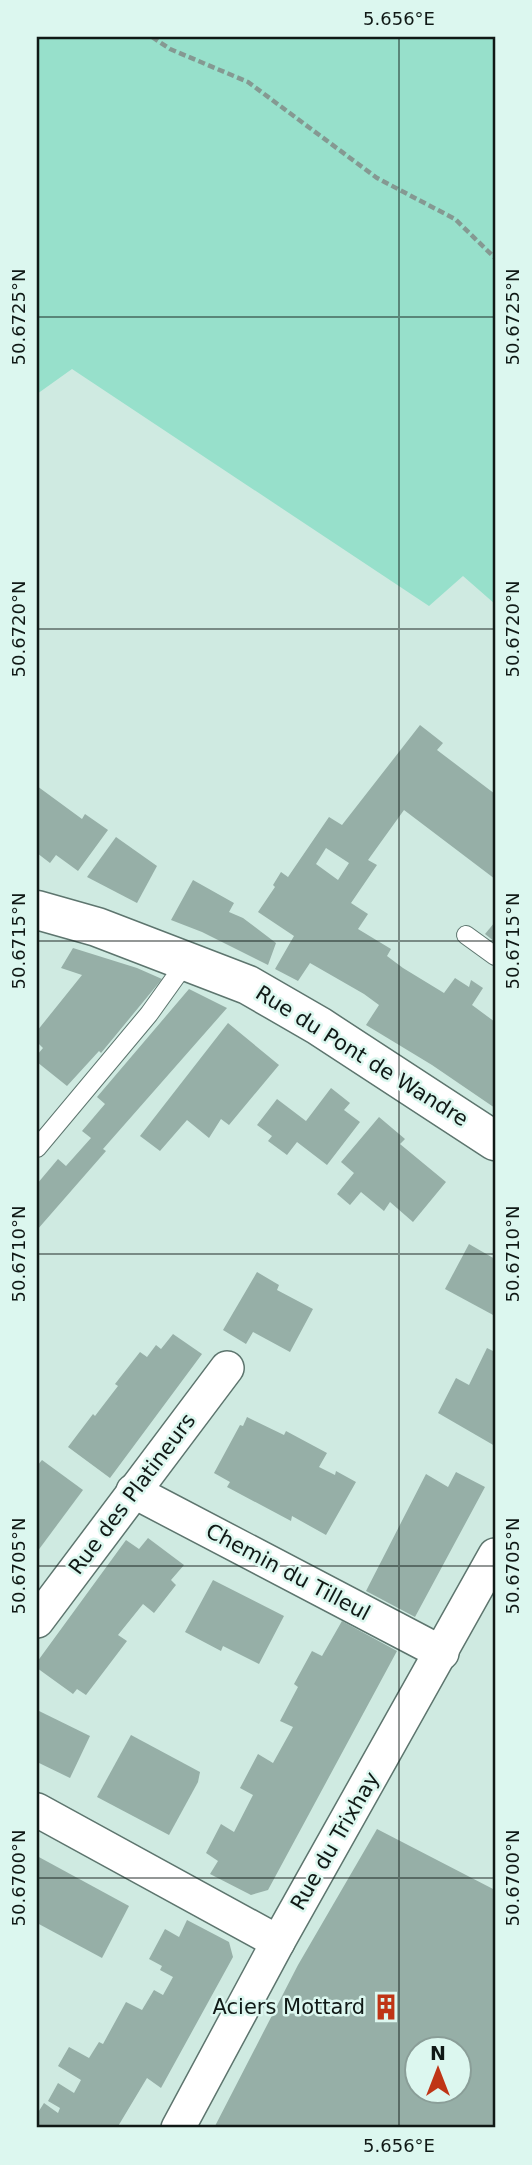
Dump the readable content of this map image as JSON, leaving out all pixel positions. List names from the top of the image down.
{
  "streets": {
    "street": [
      "Rue du Pont de Wandre",
      "Rue des Platineurs",
      "Chemin du Tilleul",
      "Rue du Trixhay"
    ]
  },
  "crossings": [
    ["Rue des Platineurs", "Chemin du Tilleul"],
    ["Chemin du Tilleul", "Rue du Trixhay"]
  ],
  "places": {
    "building": ["Aciers Mottard"]
  },
  "north": "top",
  "coordinates": [
    "5.656°E",
    "50.6725°N",
    "50.6720°N",
    "50.6715°N",
    "50.6710°N",
    "50.6705°N",
    "50.6700°N"
  ]
}
